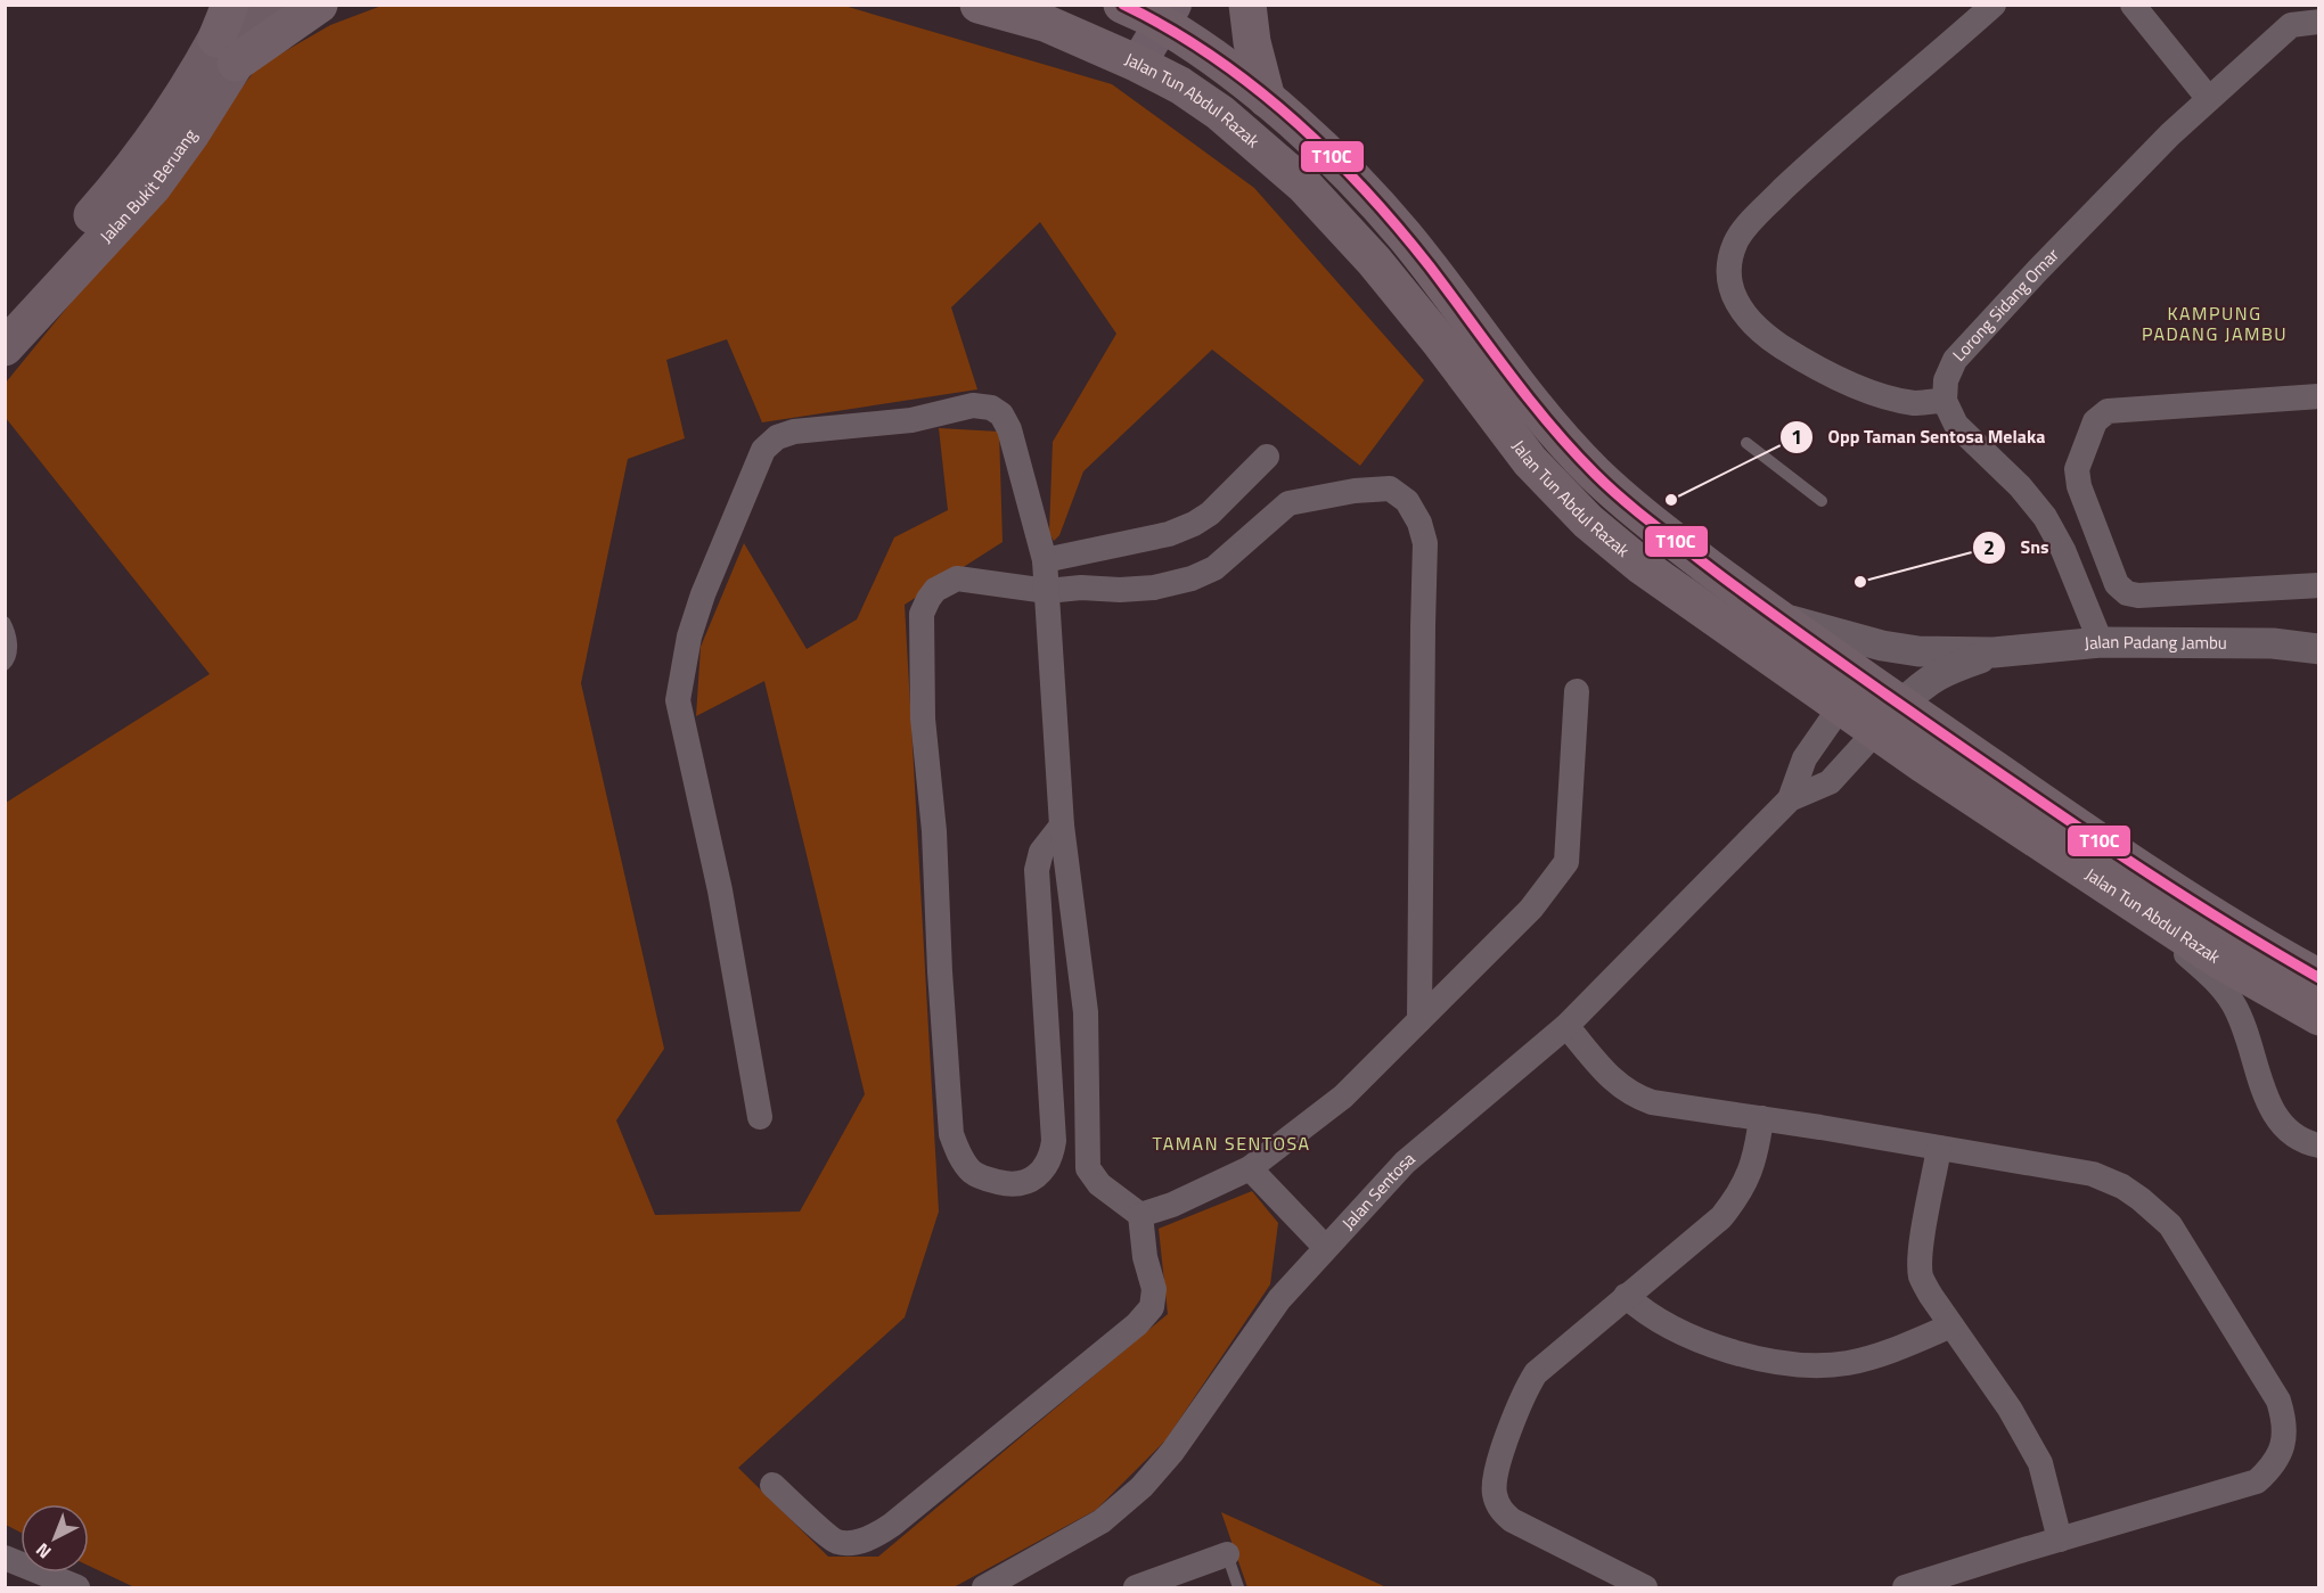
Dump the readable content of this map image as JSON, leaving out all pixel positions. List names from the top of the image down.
{
  "streets": {
    "highway": ["Jalan Tun Abdul Razak"],
    "main road": ["Jalan Bukit Beruang"],
    "street": ["Lorong Sidang Omar", "Jalan Padang Jambu", "Jalan Sentosa"]
  },
  "crossings": [
    ["Jalan Tun Abdul Razak", "Jalan Padang Jambu"],
    ["Jalan Tun Abdul Razak", "Jalan Sentosa"]
  ],
  "districts": ["KAMPUNG PADANG JAMBU", "TAMAN SENTOSA"],
  "places": ["Opp Taman Sentosa Melaka", "Sns"],
  "lines": ["transit line T10C"],
  "north": "bottom left"
}
